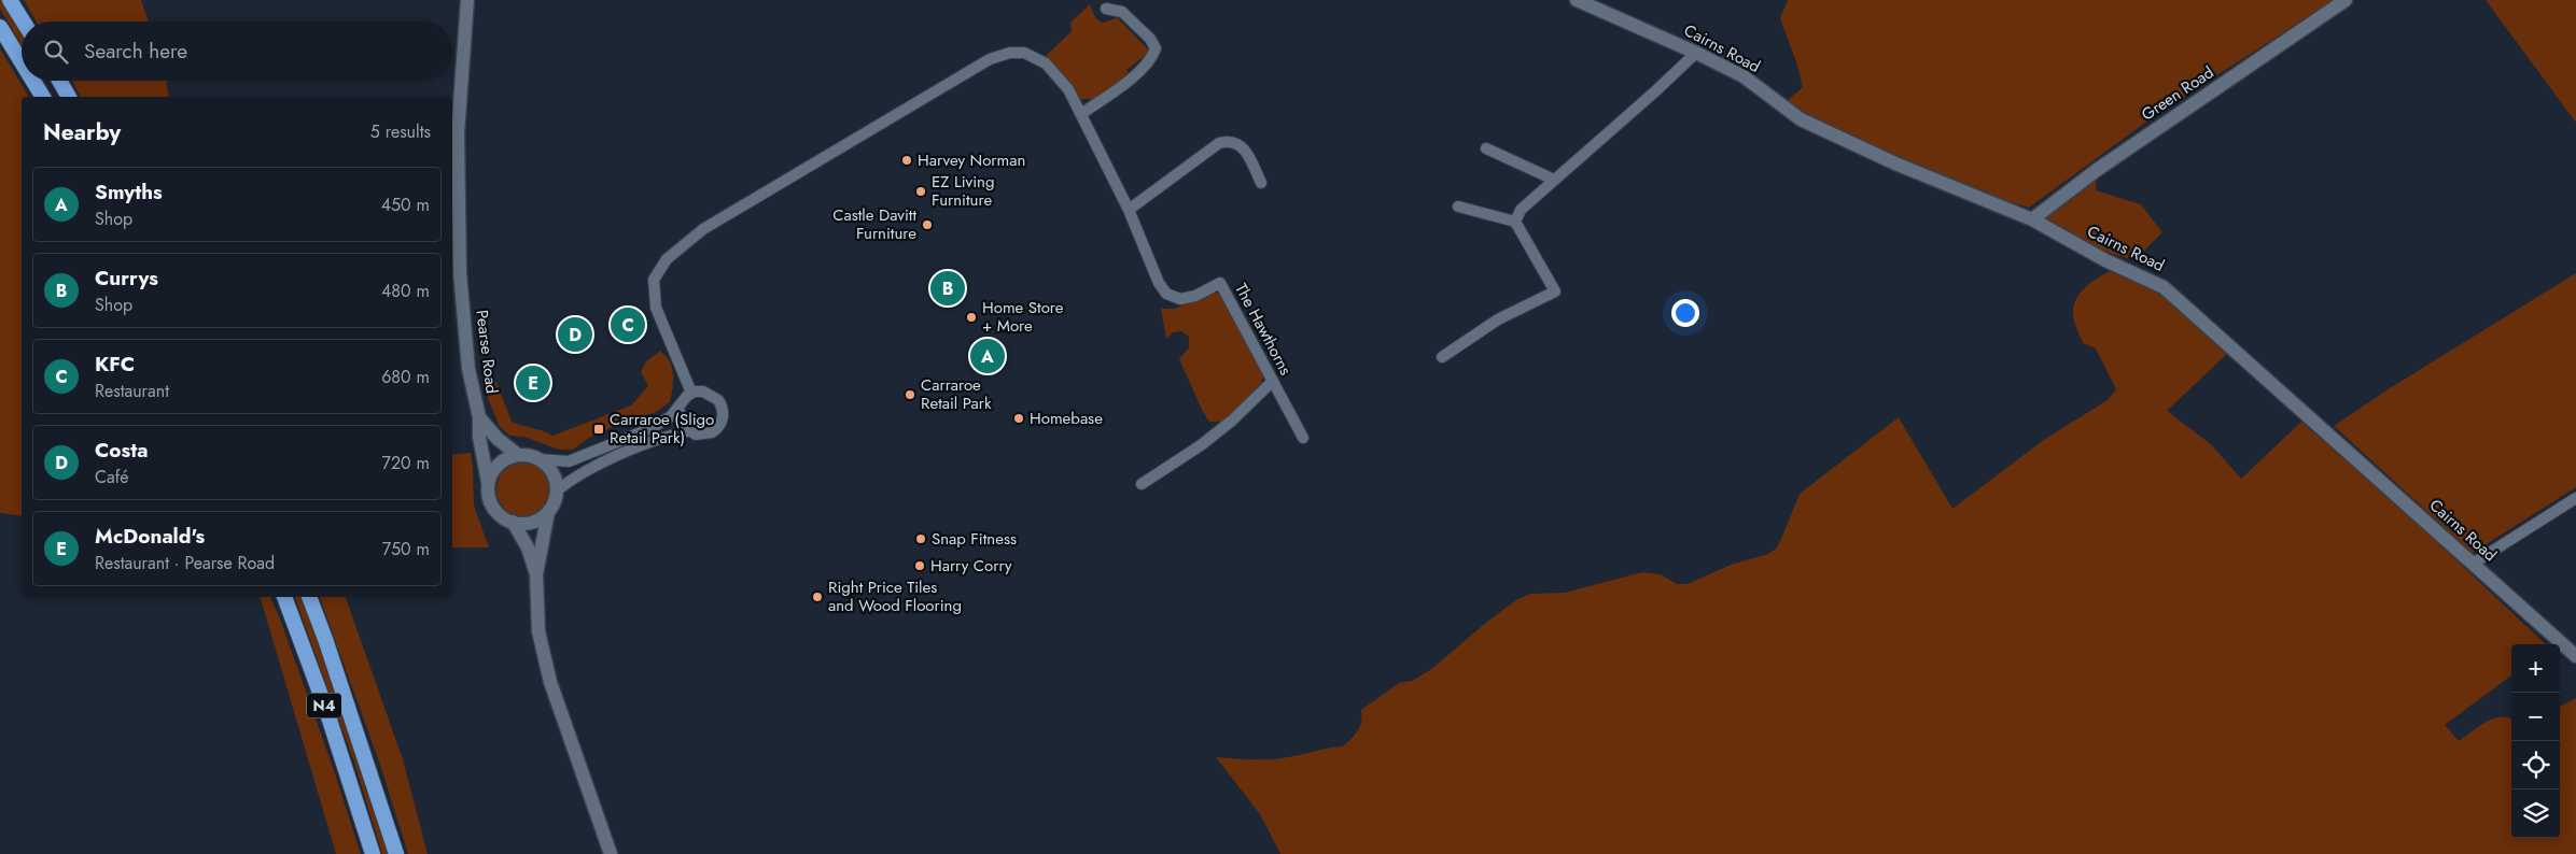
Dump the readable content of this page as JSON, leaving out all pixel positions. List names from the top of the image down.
{
  "streets": {
    "highway": ["N4"],
    "street": [
      "Cairns Road",
      "Green Road",
      "The Hawthorns",
      "Pearse Road"
    ]
  },
  "crossings": [
    ["Cairns Road", "Green Road"]
  ],
  "places": {
    "other": [
      "Harvey Norman",
      "EZ Living Furniture",
      "Castle Davitt Furniture",
      "Home Store + More",
      "Carraroe Retail Park",
      "Homebase",
      "Snap Fitness",
      "Harry Corry",
      "Right Price Tiles and Wood Flooring"
    ],
    "transit": ["Carraroe (Sligo Retail Park)"]
  },
  "page": {
    "search": "Search here",
    "heading": ["Nearby", "5 results"],
    "list": [
      {
        "mark": "A",
        "name": "Smyths",
        "note": "Shop",
        "value": "450 m"
      },
      {
        "mark": "B",
        "name": "Currys",
        "note": "Shop",
        "value": "480 m"
      },
      {
        "mark": "C",
        "name": "KFC",
        "note": "Restaurant",
        "value": "680 m"
      },
      {
        "mark": "D",
        "name": "Costa",
        "note": "Café",
        "value": "720 m"
      },
      {
        "mark": "E",
        "name": "McDonald's",
        "note": "Restaurant · Pearse Road",
        "value": "750 m"
      }
    ],
    "pins": [
      "B",
      "C",
      "D",
      "A",
      "E"
    ],
    "map_buttons": ["+", "−"]
  }
}
